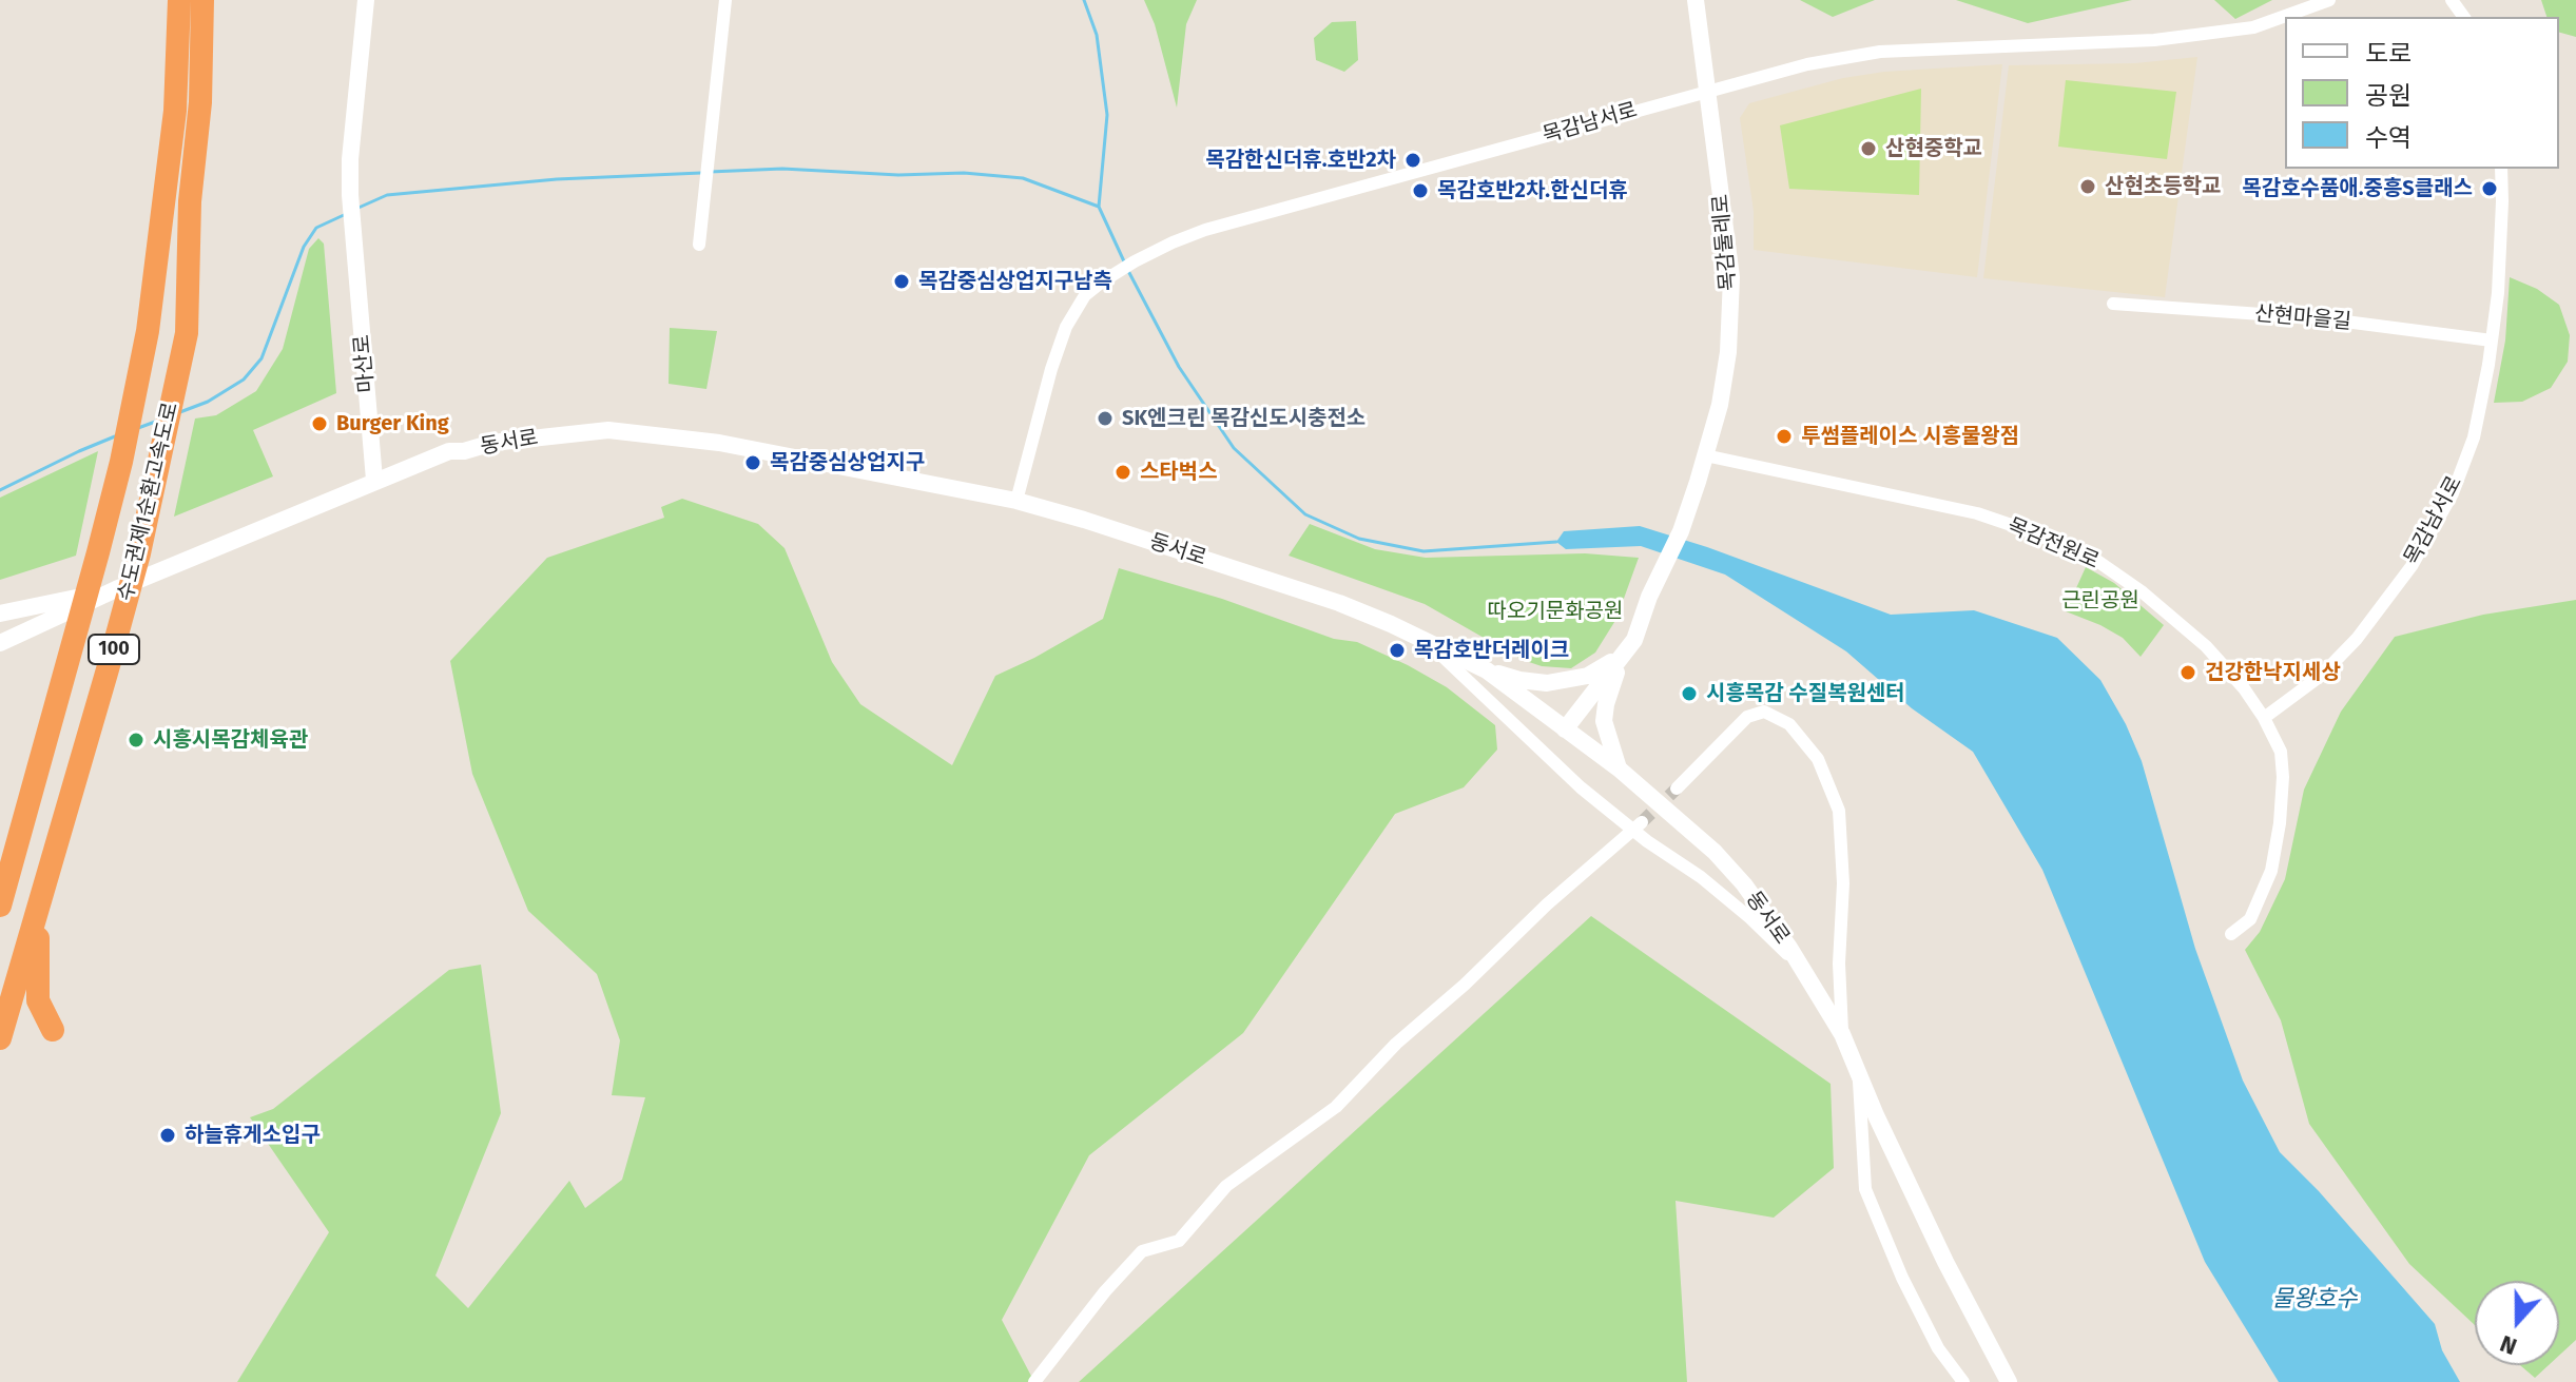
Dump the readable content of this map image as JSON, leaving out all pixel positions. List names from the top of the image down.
{
  "streets": {
    "highway": ["수도권제1순환고속도로", "100"],
    "main road": ["목감둘레로", "마산로", "동서로"],
    "street": ["목감남서로", "산현마을길", "목감전원로"]
  },
  "crossings": [
    ["목감남서로", "목감둘레로"],
    ["목감남서로", "산현마을길"],
    ["목감남서로", "동서로"],
    ["목감남서로", "목감전원로"],
    ["목감둘레로", "목감전원로"],
    ["마산로", "동서로"]
  ],
  "water": ["물왕호수"],
  "parks": ["근린공원", "따오기문화공원"],
  "places": [
    "산현중학교",
    "목감한신더휴.호반2차",
    "산현초등학교",
    "목감호수품애.중흥S클래스",
    "목감호반2차.한신더휴",
    "목감중심상업지구남측",
    "SK엔크린 목감신도시충전소",
    "Burger King",
    "투썸플레이스 시흥물왕점",
    "목감중심상업지구",
    "스타벅스",
    "목감호반더레이크",
    "건강한낙지세상",
    "시흥목감 수질복원센터",
    "시흥시목감체육관",
    "하늘휴게소입구"
  ],
  "legend": ["도로", "공원", "수역"],
  "north": "bottom"
}
